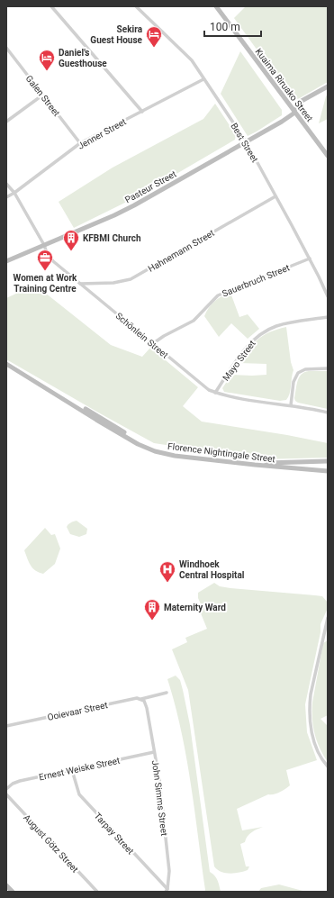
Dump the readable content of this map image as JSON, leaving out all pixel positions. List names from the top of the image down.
{
  "streets": {
    "main road": ["Kuaima Riruako Street", "Pasteur Street", "Florence Nightingale Street"],
    "street": [
      "Galen Street",
      "Jenner Street",
      "Best Street",
      "Hahnemann Street",
      "Sauerbruch Street",
      "Schönlein Street",
      "Mayo Street",
      "Ooievaar Street",
      "Ernest Weiske Street",
      "John Simms Street",
      "Tarpay Street",
      "August Götz Street"
    ]
  },
  "crossings": [
    ["Kuaima Riruako Street", "Pasteur Street"],
    ["Galen Street", "Jenner Street"],
    ["Jenner Street", "Best Street"],
    ["Jenner Street", "Schönlein Street"],
    ["Best Street", "Pasteur Street"],
    ["Best Street", "Hahnemann Street"],
    ["Best Street", "Sauerbruch Street"],
    ["Pasteur Street", "Schönlein Street"],
    ["Hahnemann Street", "Schönlein Street"],
    ["Sauerbruch Street", "Schönlein Street"],
    ["Schönlein Street", "Mayo Street"],
    ["Ooievaar Street", "John Simms Street"],
    ["Ernest Weiske Street", "John Simms Street"],
    ["Ernest Weiske Street", "Tarpay Street"],
    ["John Simms Street", "Tarpay Street"]
  ],
  "places": {
    "hotel": ["Sekira Guest House", "Daniel's Guesthouse"],
    "building": ["KFBMI Church", "Maternity Ward"],
    "office": ["Women at Work Training Centre"],
    "hospital": ["Windhoek Central Hospital"]
  },
  "scale_bar": "100 m"
}
